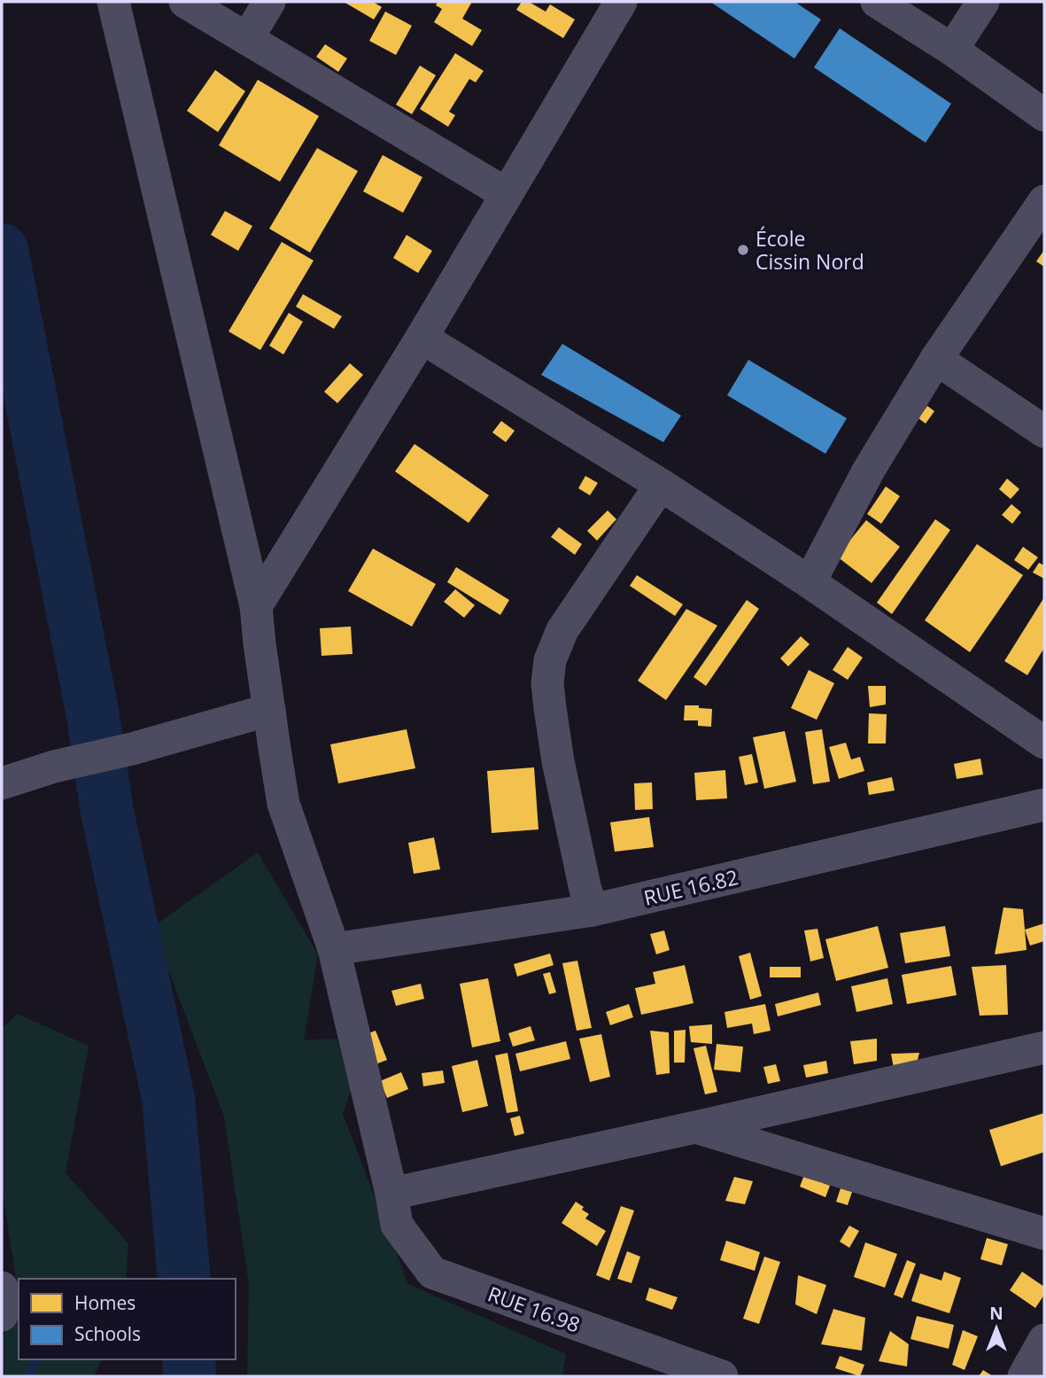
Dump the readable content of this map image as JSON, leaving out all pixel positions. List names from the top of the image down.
{
  "streets": {
    "street": ["RUE 16.82", "RUE 16.98"]
  },
  "crossings": [
    ["RUE 16.82", "RUE 16.98"]
  ],
  "places": ["École Cissin Nord"],
  "legend": ["Homes", "Schools"],
  "north": "top"
}
